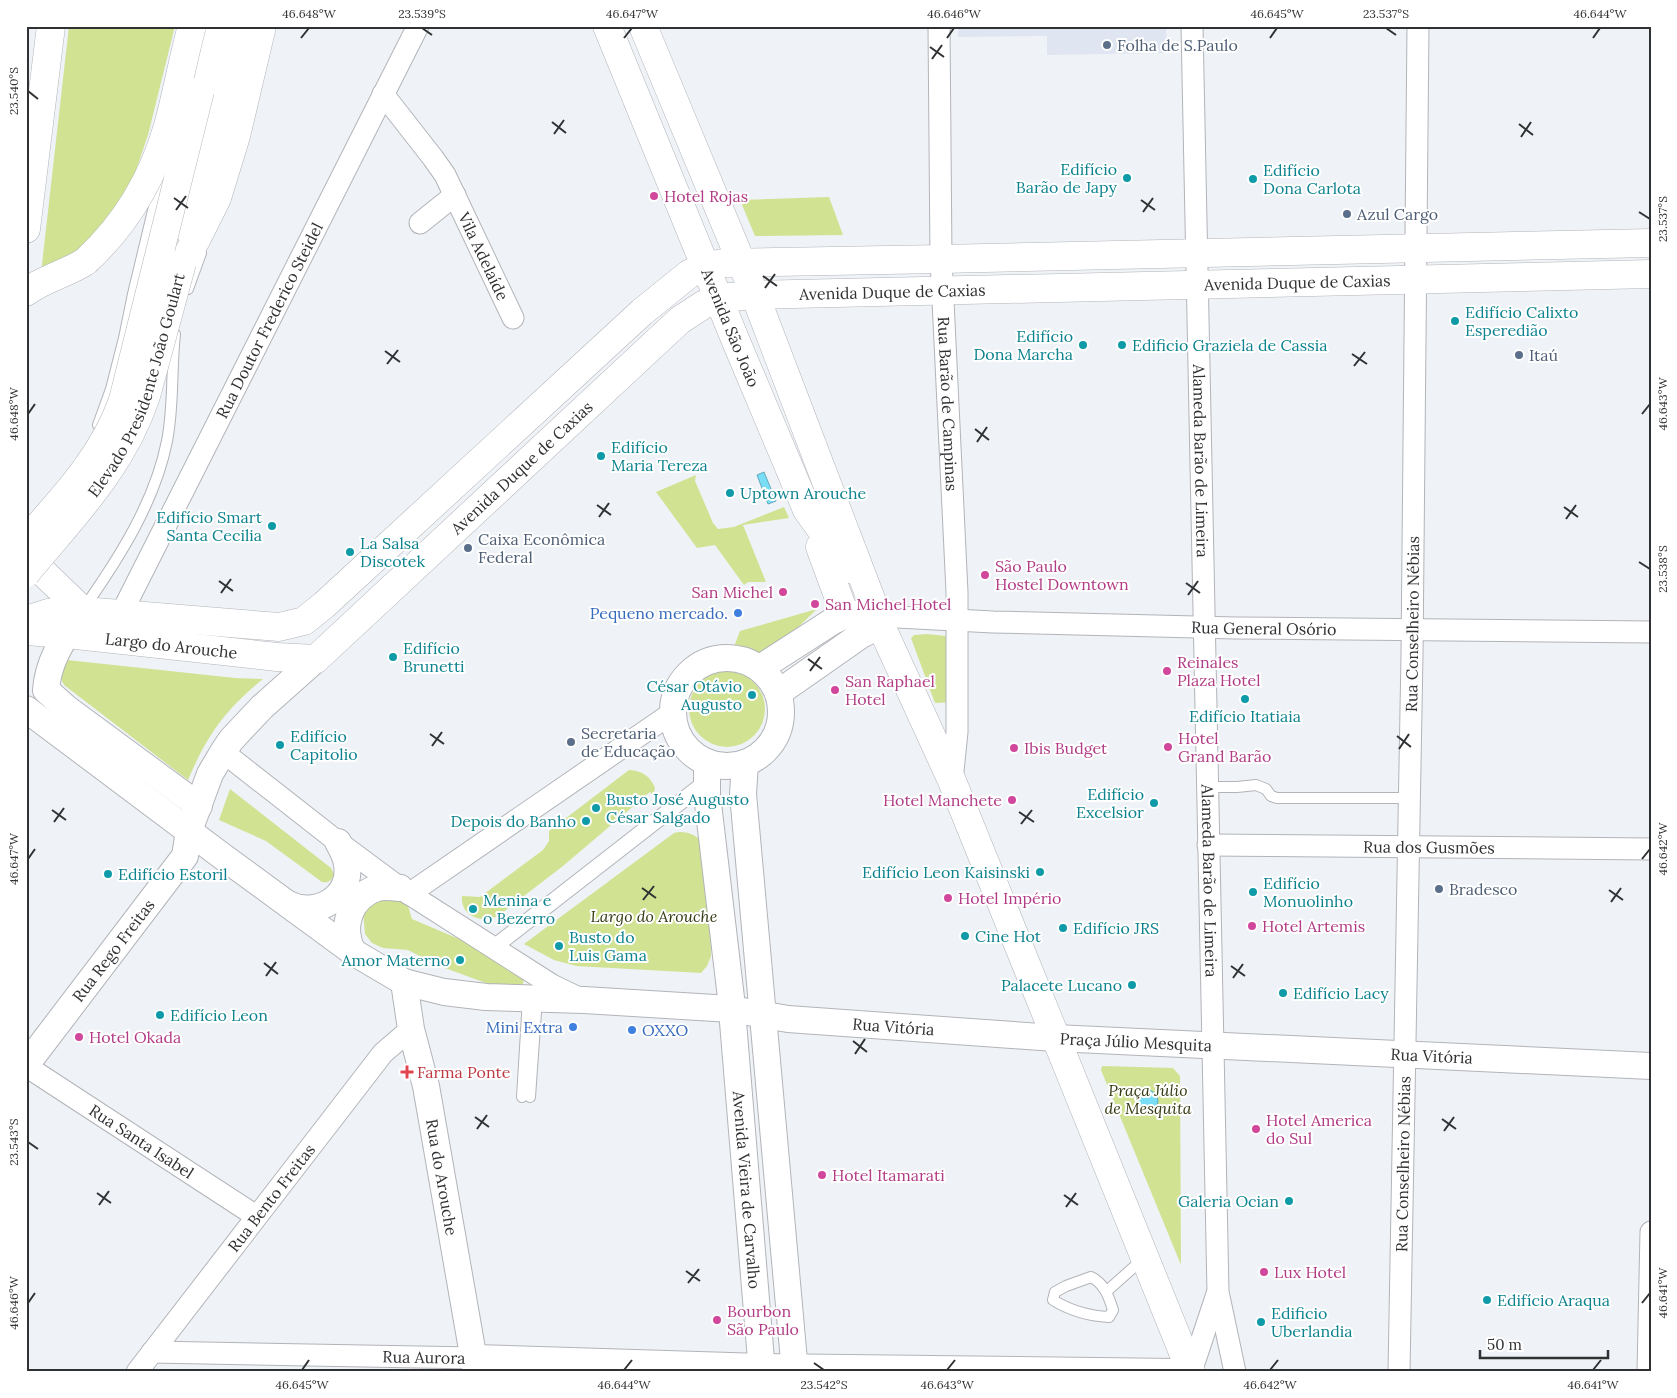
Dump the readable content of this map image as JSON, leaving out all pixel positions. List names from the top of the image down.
{
  "streets": {
    "main road": [
      "Avenida Duque de Caxias",
      "Avenida São João",
      "Elevado Presidente João Goulart",
      "Largo do Arouche",
      "Praça Júlio Mesquita"
    ],
    "street": [
      "Vila Adelaíde",
      "Rua Doutor Frederico Steidel",
      "Rua Barão de Campinas",
      "Alameda Barão de Limeira",
      "Rua Conselheiro Nébias",
      "Rua General Osório",
      "Rua dos Gusmões",
      "Rua Rego Freitas",
      "Rua Vitória",
      "Rua Santa Isabel",
      "Rua do Arouche",
      "Avenida Vieira de Carvalho",
      "Rua Bento Freitas",
      "Rua Aurora"
    ]
  },
  "crossings": [
    ["Vila Adelaíde", "Rua Doutor Frederico Steidel"],
    ["Avenida Duque de Caxias", "Avenida São João"],
    ["Avenida Duque de Caxias", "Rua Barão de Campinas"],
    ["Avenida Duque de Caxias", "Alameda Barão de Limeira"],
    ["Avenida Duque de Caxias", "Rua Conselheiro Nébias"],
    ["Avenida Duque de Caxias", "Largo do Arouche"],
    ["Rua Doutor Frederico Steidel", "Largo do Arouche"],
    ["Avenida São João", "Rua Barão de Campinas"],
    ["Avenida São João", "Rua General Osório"],
    ["Avenida São João", "Rua Vitória"],
    ["Avenida São João", "Praça Júlio Mesquita"],
    ["Rua Barão de Campinas", "Rua General Osório"],
    ["Alameda Barão de Limeira", "Rua General Osório"],
    ["Alameda Barão de Limeira", "Rua dos Gusmões"],
    ["Alameda Barão de Limeira", "Rua Vitória"],
    ["Alameda Barão de Limeira", "Praça Júlio Mesquita"],
    ["Rua Conselheiro Nébias", "Rua General Osório"],
    ["Rua Conselheiro Nébias", "Rua dos Gusmões"],
    ["Rua Conselheiro Nébias", "Rua Vitória"],
    ["Rua Rego Freitas", "Rua Santa Isabel"],
    ["Rua Vitória", "Praça Júlio Mesquita"],
    ["Rua Vitória", "Avenida Vieira de Carvalho"],
    ["Rua Santa Isabel", "Rua Bento Freitas"],
    ["Rua do Arouche", "Rua Bento Freitas"],
    ["Rua do Arouche", "Rua Aurora"],
    ["Avenida Vieira de Carvalho", "Rua Aurora"],
    ["Rua Bento Freitas", "Rua Aurora"]
  ],
  "parks": ["Largo do Arouche", "Praça Júlio de Mesquita"],
  "places": {
    "other": [
      "Folha de S.Paulo",
      "Edifício Barão de Japy",
      "Edifício Dona Carlota",
      "Hotel Rojas",
      "Azul Cargo",
      "Edifício Calixto Esperedião",
      "Edifício Dona Marcha",
      "Edificio Graziela de Cassia",
      "Itaú",
      "Edifício Maria Tereza",
      "Uptown Arouche",
      "Edifício Smart Santa Cecilia",
      "Caixa Econômica Federal",
      "La Salsa Discotek",
      "São Paulo Hostel Downtown",
      "San Michel",
      "San Michel Hotel",
      "Pequeno mercado.",
      "Edifício Brunetti",
      "Reinales Plaza Hotel",
      "San Raphael Hotel",
      "César Otávio Augusto",
      "Edifício Itatiaia",
      "Secretaria de Educação",
      "Edifício Capitolio",
      "Hotel Grand Barão",
      "Ibis Budget",
      "Hotel Manchete",
      "Edifício Excelsior",
      "Busto José Augusto César Salgado",
      "Depois do Banho",
      "Edifício Leon Kaisinski",
      "Edifício Estoril",
      "Bradesco",
      "Edifício Monuolinho",
      "Hotel Império",
      "Menina e o Bezerro",
      "Hotel Artemis",
      "Edifício JRS",
      "Cine Hot",
      "Busto do Luis Gama",
      "Amor Materno",
      "Palacete Lucano",
      "Edifício Lacy",
      "Edifício Leon",
      "Mini Extra",
      "OXXO",
      "Hotel Okada",
      "Hotel America do Sul",
      "Hotel Itamarati",
      "Galeria Ocian",
      "Lux Hotel",
      "Edifício Araqua",
      "Bourbon São Paulo",
      "Edificio Uberlandia"
    ],
    "health": ["Farma Ponte"]
  },
  "scale_bar": "50 m",
  "coordinates": [
    "46.648°W",
    "23.539°S",
    "46.647°W",
    "46.646°W",
    "46.645°W",
    "23.537°S",
    "46.644°W",
    "23.540°S",
    "46.643°W",
    "23.538°S",
    "46.642°W",
    "23.543°S",
    "46.641°W",
    "23.542°S"
  ]
}
